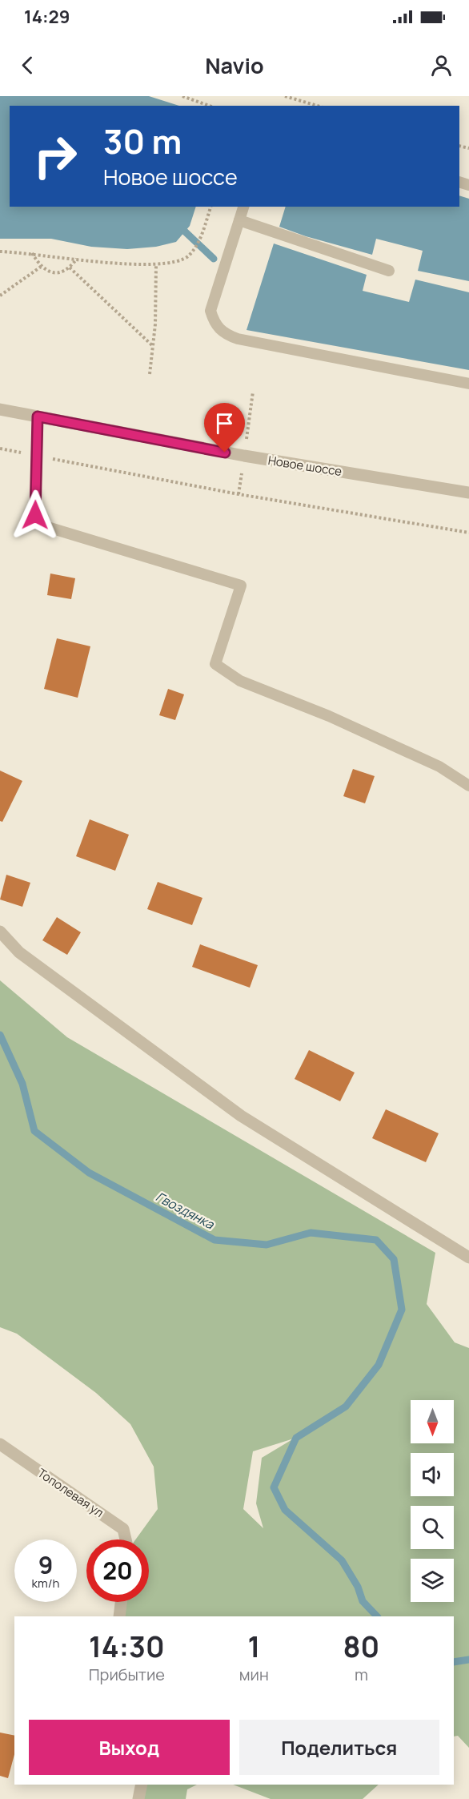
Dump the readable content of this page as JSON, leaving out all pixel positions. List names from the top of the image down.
{
  "streets": {
    "street": ["Новое шоссе", "Тополевая ул"]
  },
  "water": ["Гвоздянка"],
  "north": "bottom",
  "page": {
    "status": "14:29",
    "header": "Navio",
    "turn": ["30 m", "Новое шоссе"],
    "speed": "9 km/h",
    "limit": "20",
    "eta": [
      "14:30",
      "Прибытие",
      "1",
      "мин",
      "80",
      "m"
    ],
    "buttons": ["Выход", "Поделиться"]
  }
}
